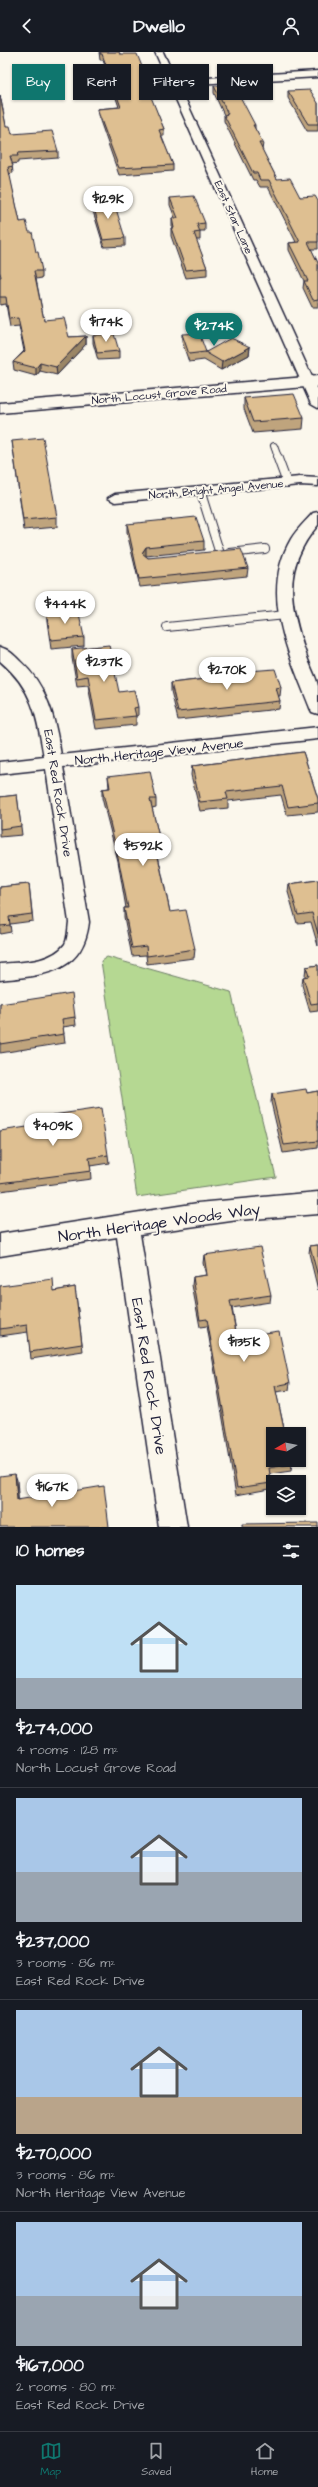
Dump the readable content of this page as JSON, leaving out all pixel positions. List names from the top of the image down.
{
  "streets": {
    "main road": ["North Locust Grove Road"],
    "street": [
      "East Star Lane",
      "North Bright Angel Avenue",
      "North Heritage View Avenue",
      "East Red Rock Drive",
      "North Heritage Woods Way"
    ]
  },
  "crossings": [
    ["East Star Lane", "North Locust Grove Road"],
    ["North Heritage View Avenue", "East Red Rock Drive"],
    ["East Red Rock Drive", "North Heritage Woods Way"]
  ],
  "north": "left",
  "page": {
    "header": "Dwello",
    "chip": [
      "Buy",
      "Rent",
      "Filters",
      "New"
    ],
    "price": [
      "$129K",
      "$174K",
      "$274K",
      "$444K",
      "$237K",
      "$270K",
      "$592K",
      "$409K",
      "$135K",
      "$167K"
    ],
    "heading": "10 homes",
    "list": [
      {
        "name": "$274,000",
        "note": "4 rooms · 128 m² · North Locust Grove Road"
      },
      {
        "name": "$237,000",
        "note": "3 rooms · 86 m² · East Red Rock Drive"
      },
      {
        "name": "$270,000",
        "note": "3 rooms · 86 m² · North Heritage View Avenue"
      },
      {
        "name": "$167,000",
        "note": "2 rooms · 80 m² · East Red Rock Drive"
      }
    ],
    "tabs": ["Map", "Saved", "Home"]
  }
}
